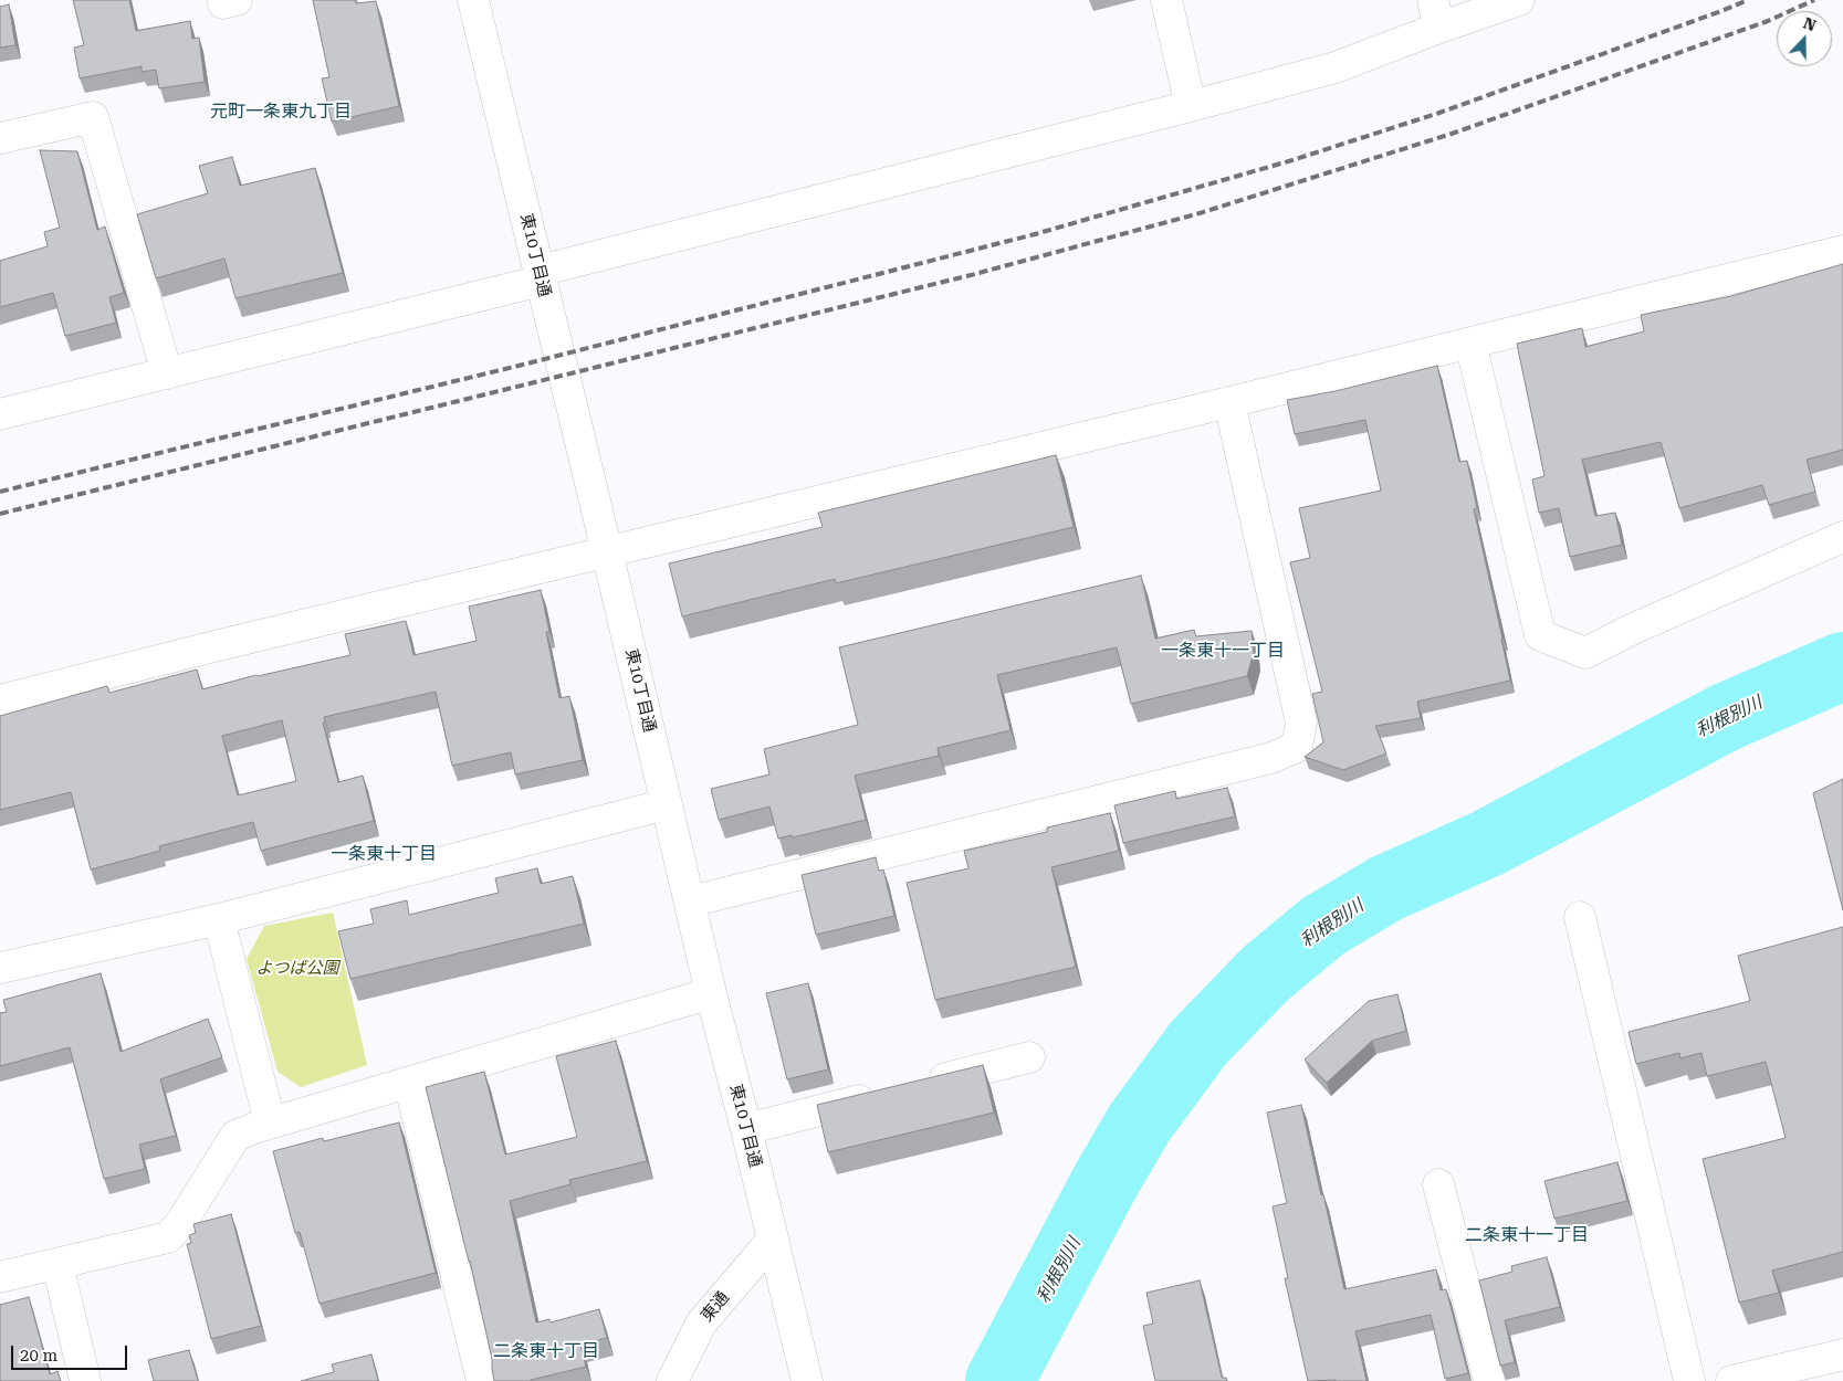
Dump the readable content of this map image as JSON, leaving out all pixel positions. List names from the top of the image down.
{
  "streets": {
    "street": ["東10丁目通", "東通"]
  },
  "crossings": [
    ["東10丁目通", "東通"]
  ],
  "districts": [
    "元町一条東九丁目",
    "一条東十一丁目",
    "一条東十丁目",
    "二条東十一丁目",
    "二条東十丁目"
  ],
  "water": ["利根別川"],
  "parks": ["よつば公園"],
  "scale_bar": "20 m",
  "north": "top"
}
